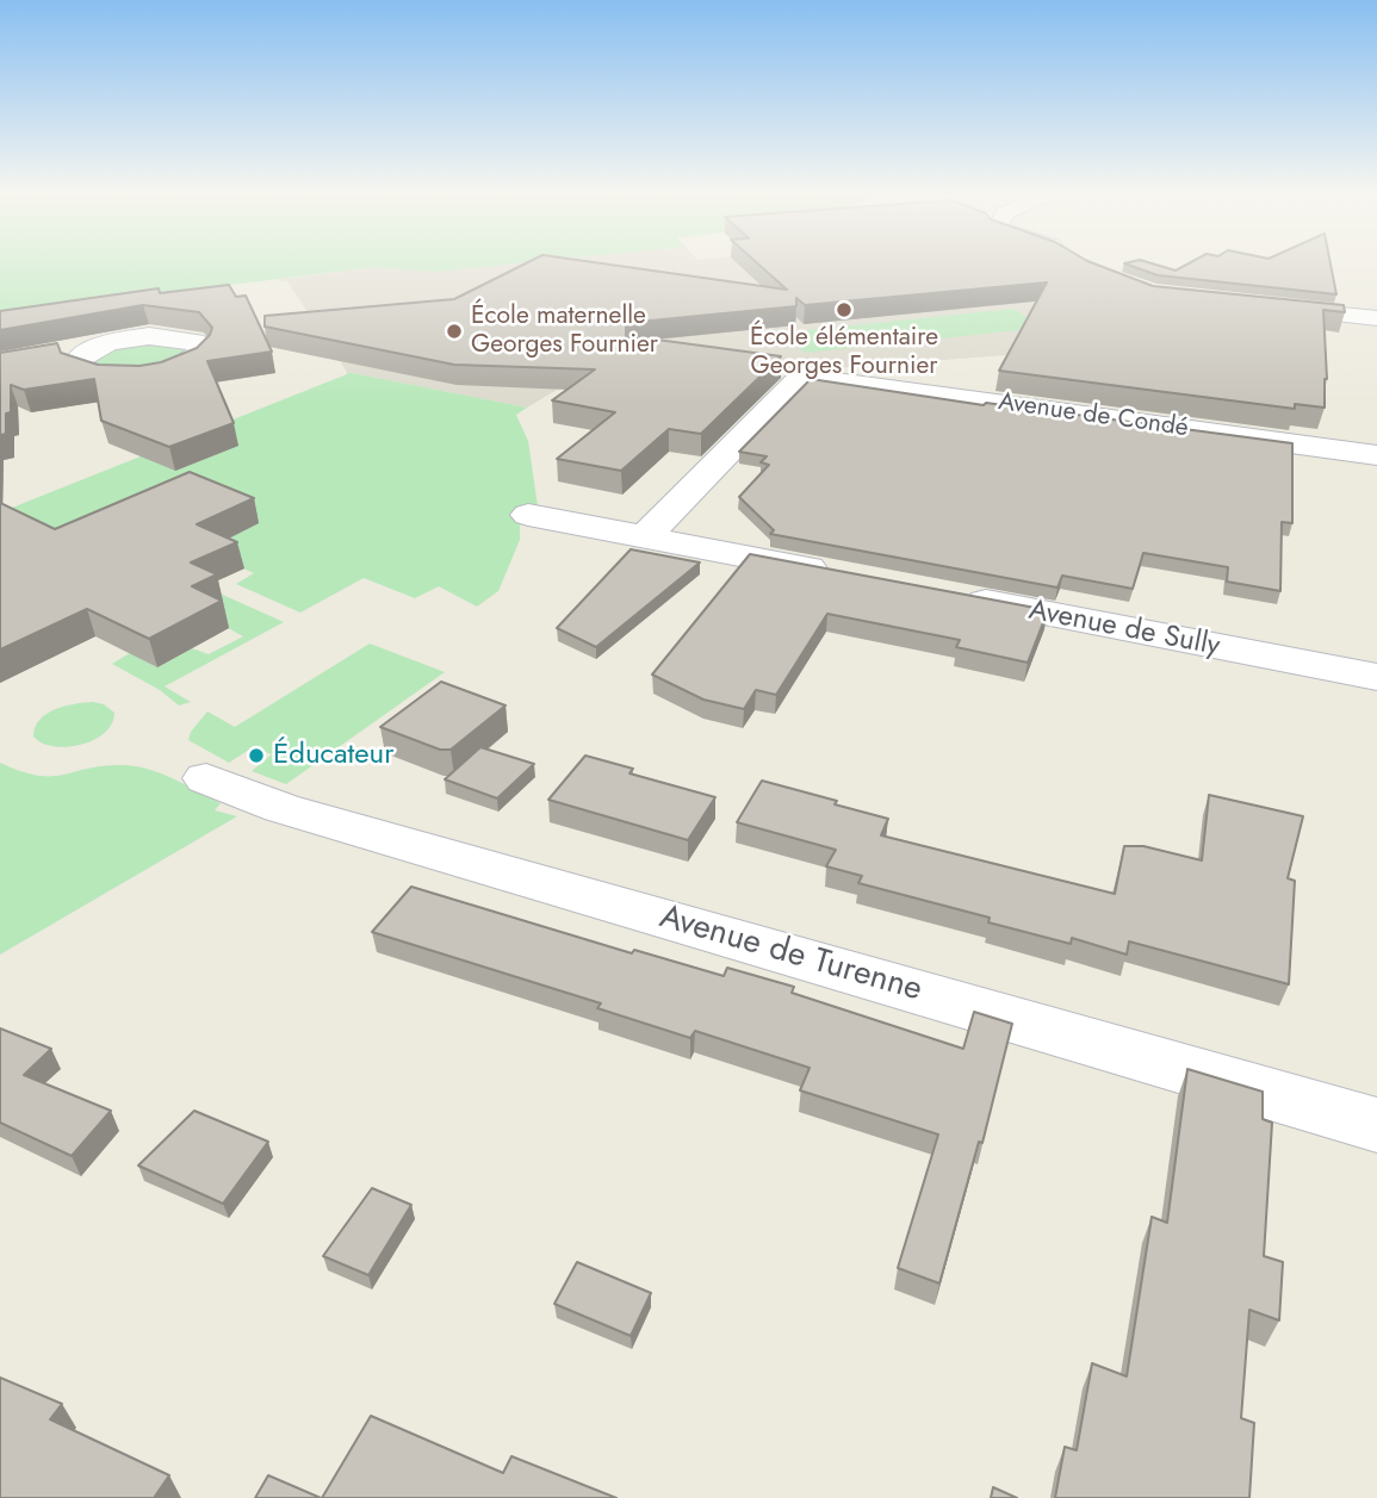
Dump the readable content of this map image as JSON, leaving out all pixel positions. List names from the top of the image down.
{
  "streets": {
    "street": ["Avenue de Condé", "Avenue de Sully", "Avenue de Turenne"]
  },
  "places": ["École élémentaire Georges Fournier", "École maternelle Georges Fournier", "Éducateur"]
}
